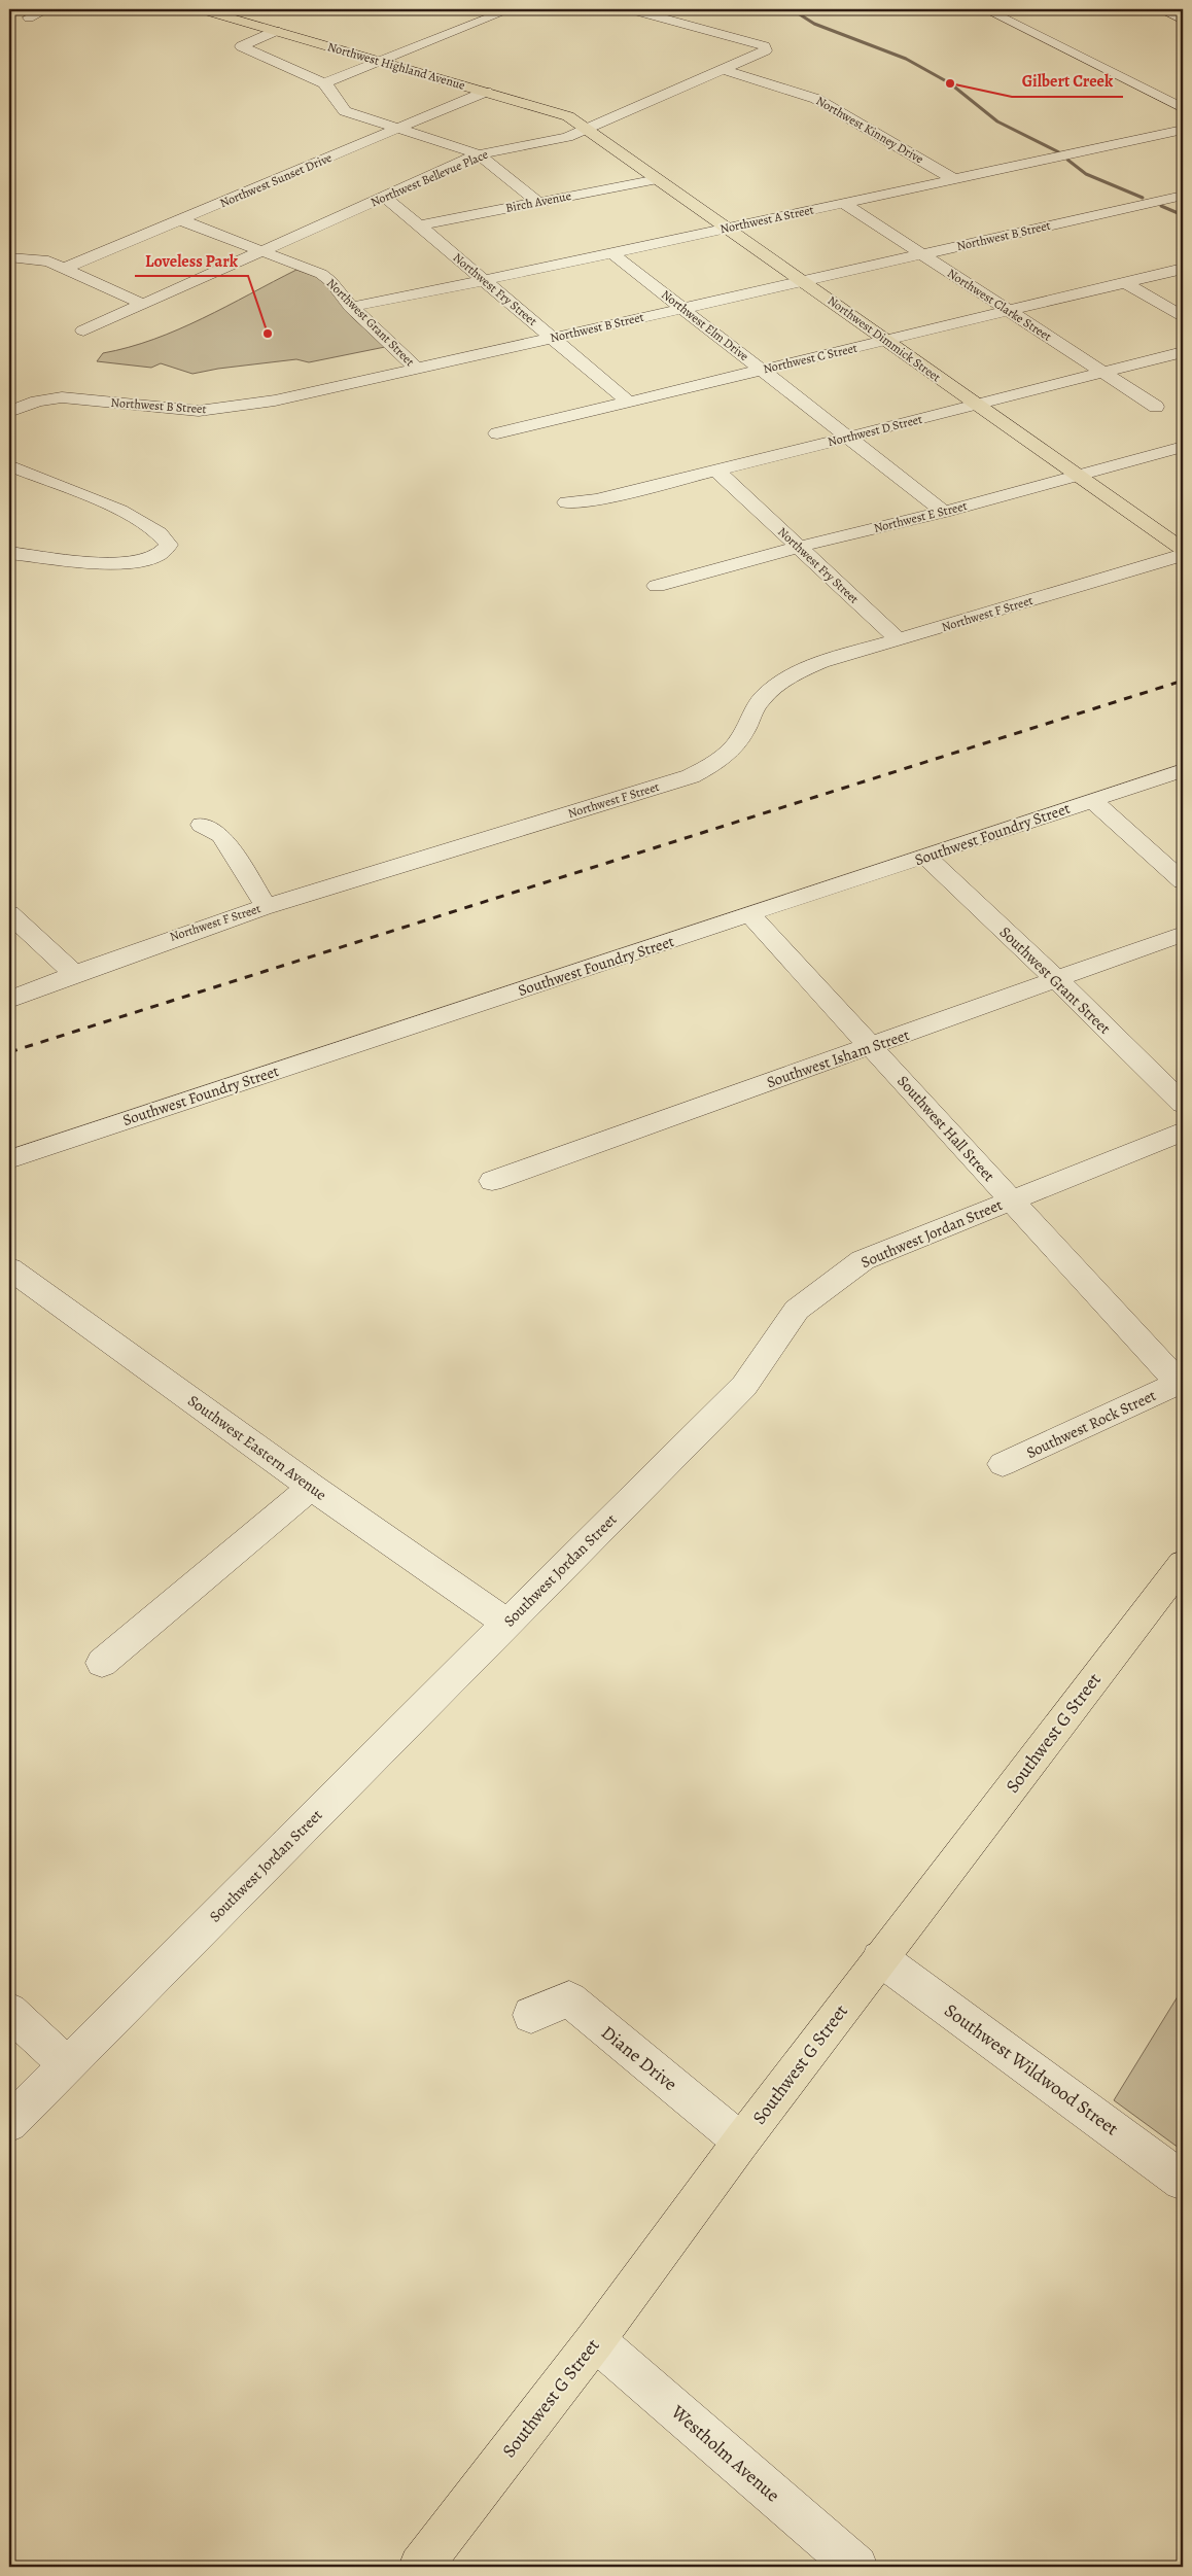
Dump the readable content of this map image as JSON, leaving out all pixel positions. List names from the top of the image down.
{
  "streets": {
    "main road": ["Northwest Highland Avenue", "Northwest Dimmick Street", "Southwest G Street"],
    "street": [
      "Northwest Kinney Drive",
      "Northwest Bellevue Place",
      "Northwest Sunset Drive",
      "Birch Avenue",
      "Northwest A Street",
      "Northwest B Street",
      "Northwest Fry Street",
      "Northwest Clarke Street",
      "Northwest Grant Street",
      "Northwest Elm Drive",
      "Northwest C Street",
      "Northwest D Street",
      "Northwest E Street",
      "Northwest F Street",
      "Southwest Foundry Street",
      "Southwest Grant Street",
      "Southwest Isham Street",
      "Southwest Hall Street",
      "Southwest Jordan Street",
      "Southwest Rock Street",
      "Southwest Eastern Avenue",
      "Diane Drive",
      "Southwest Wildwood Street",
      "Westholm Avenue"
    ]
  },
  "crossings": [
    ["Northwest Highland Avenue", "Northwest Bellevue Place"],
    ["Northwest Highland Avenue", "Northwest Sunset Drive"],
    ["Northwest Highland Avenue", "Northwest Dimmick Street"],
    ["Northwest Kinney Drive", "Northwest Bellevue Place"],
    ["Northwest Kinney Drive", "Northwest A Street"],
    ["Northwest Bellevue Place", "Northwest Fry Street"],
    ["Northwest Bellevue Place", "Northwest Grant Street"],
    ["Northwest Bellevue Place", "Northwest Dimmick Street"],
    ["Northwest Sunset Drive", "Northwest Grant Street"],
    ["Birch Avenue", "Northwest Fry Street"],
    ["Birch Avenue", "Northwest Dimmick Street"],
    ["Northwest A Street", "Northwest Fry Street"],
    ["Northwest A Street", "Northwest Clarke Street"],
    ["Northwest A Street", "Northwest Grant Street"],
    ["Northwest A Street", "Northwest Elm Drive"],
    ["Northwest A Street", "Northwest Dimmick Street"],
    ["Northwest B Street", "Northwest Fry Street"],
    ["Northwest B Street", "Northwest Clarke Street"],
    ["Northwest B Street", "Northwest Grant Street"],
    ["Northwest B Street", "Northwest Elm Drive"],
    ["Northwest B Street", "Northwest Dimmick Street"],
    ["Northwest Fry Street", "Northwest C Street"],
    ["Northwest Fry Street", "Northwest D Street"],
    ["Northwest Fry Street", "Northwest E Street"],
    ["Northwest Fry Street", "Northwest F Street"],
    ["Northwest Clarke Street", "Northwest C Street"],
    ["Northwest Clarke Street", "Northwest D Street"],
    ["Northwest Elm Drive", "Northwest C Street"],
    ["Northwest Elm Drive", "Northwest D Street"],
    ["Northwest Elm Drive", "Northwest E Street"],
    ["Northwest Dimmick Street", "Northwest C Street"],
    ["Northwest Dimmick Street", "Northwest D Street"],
    ["Northwest Dimmick Street", "Northwest E Street"],
    ["Southwest Foundry Street", "Southwest Grant Street"],
    ["Southwest Foundry Street", "Southwest Hall Street"],
    ["Southwest Grant Street", "Southwest Isham Street"],
    ["Southwest Isham Street", "Southwest Hall Street"],
    ["Southwest Hall Street", "Southwest Jordan Street"],
    ["Southwest Hall Street", "Southwest Rock Street"],
    ["Southwest Jordan Street", "Southwest Eastern Avenue"],
    ["Southwest G Street", "Diane Drive"],
    ["Southwest G Street", "Southwest Wildwood Street"],
    ["Southwest G Street", "Westholm Avenue"]
  ],
  "places": ["Gilbert Creek", "Loveless Park"]
}
